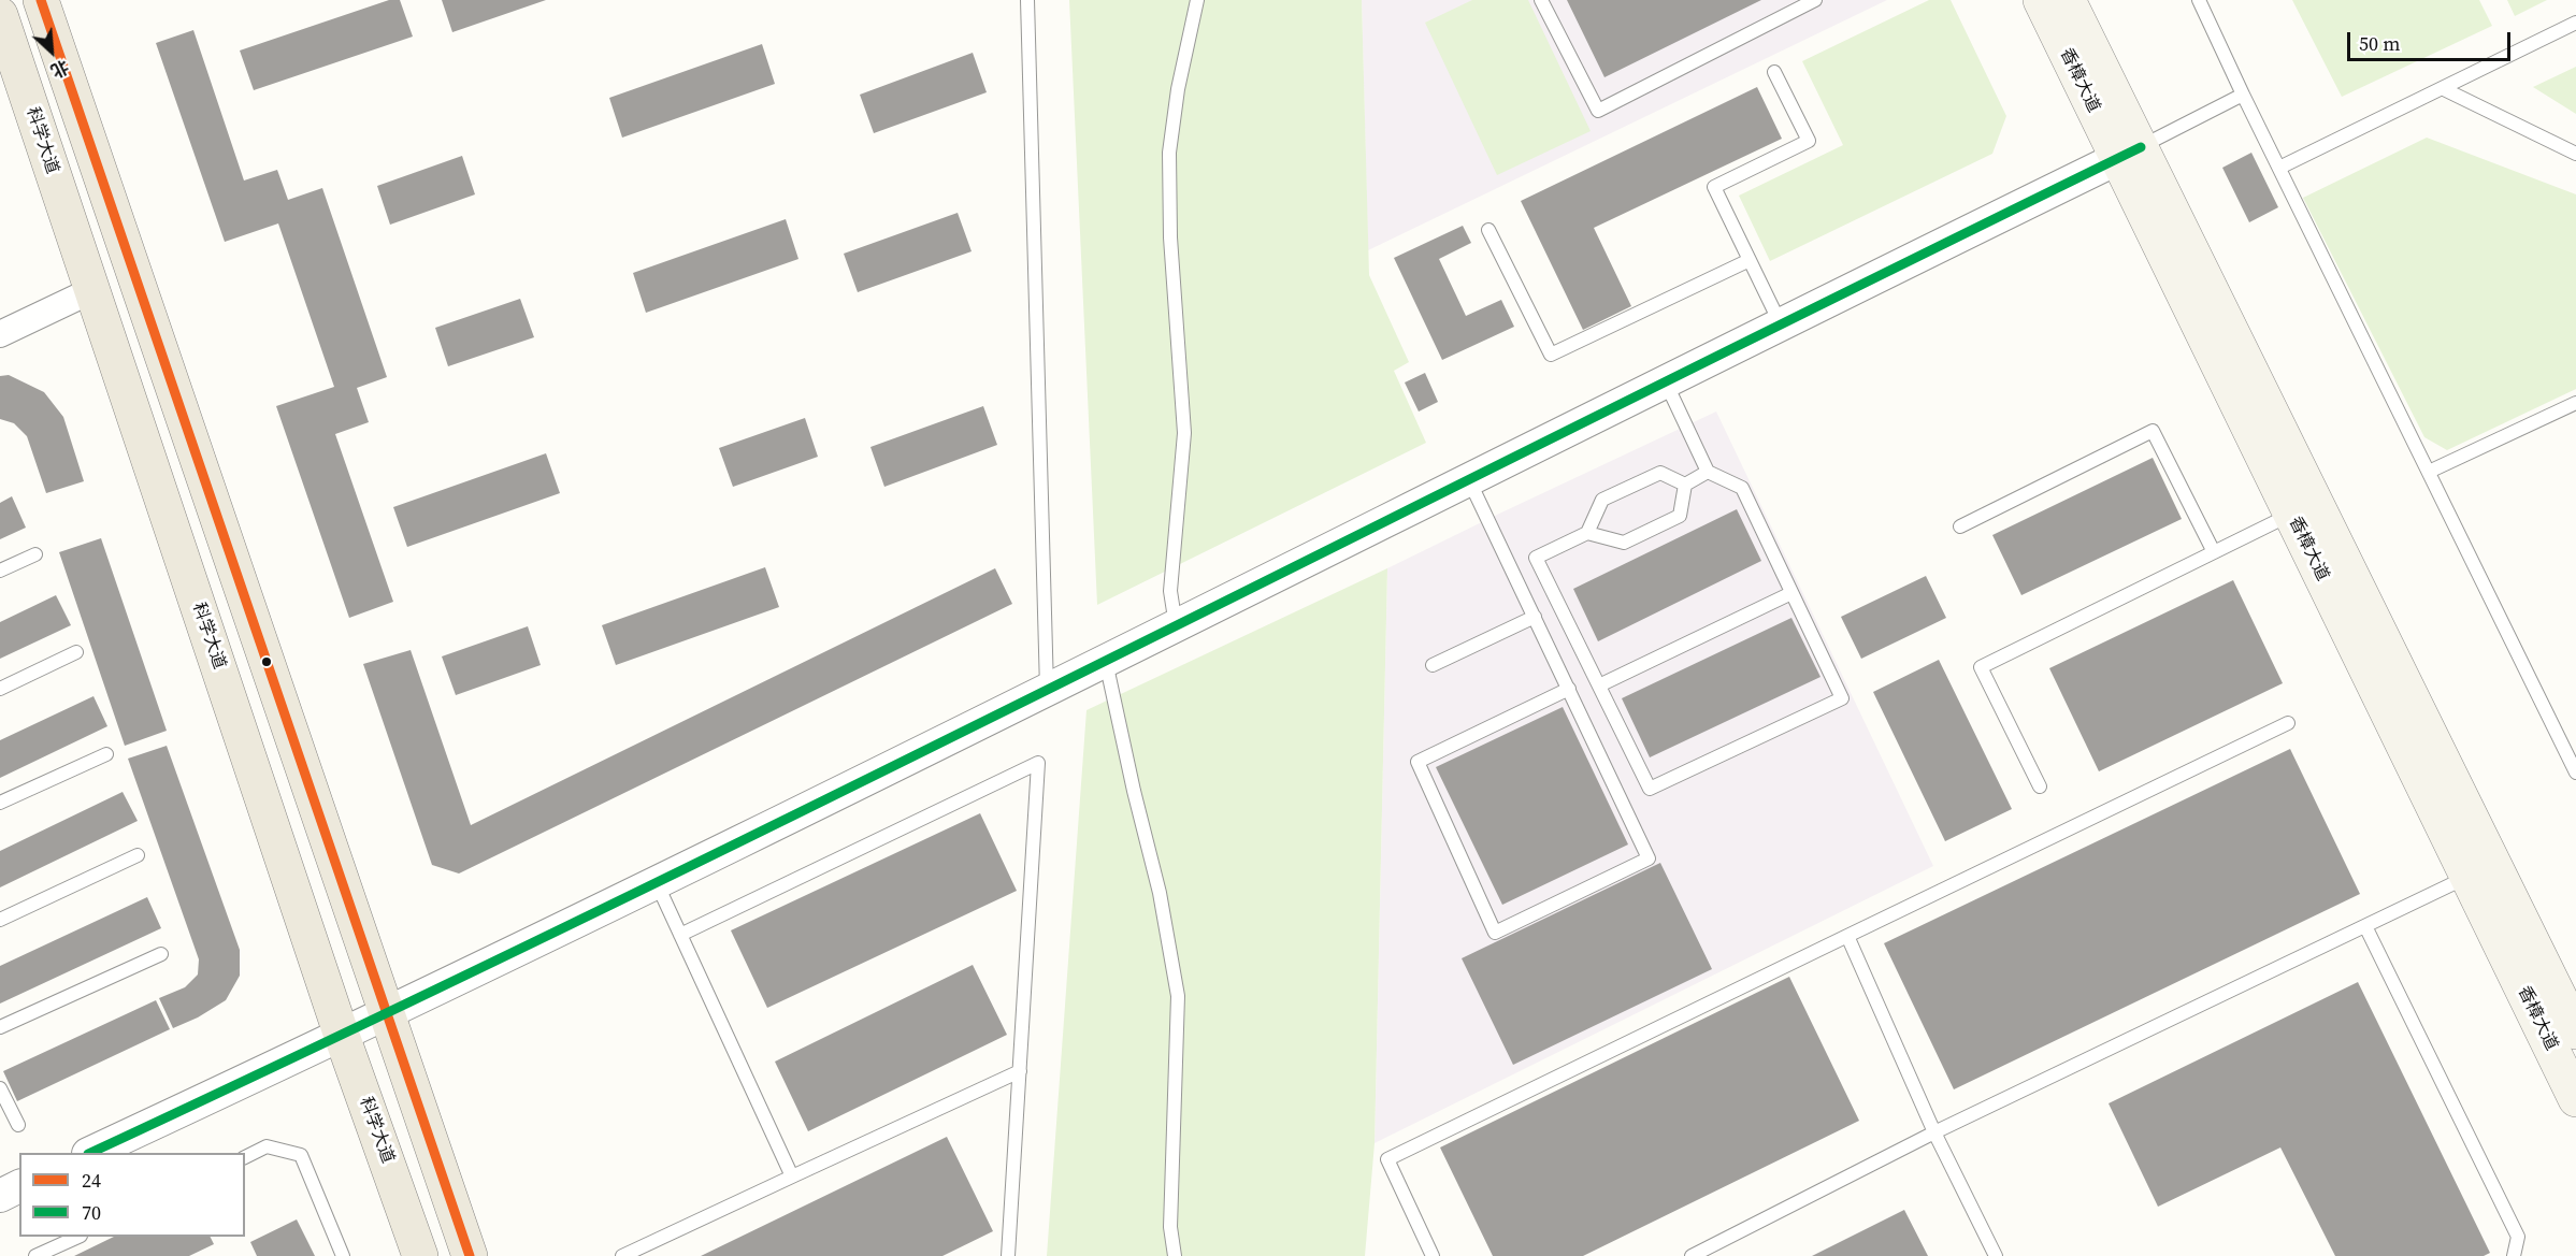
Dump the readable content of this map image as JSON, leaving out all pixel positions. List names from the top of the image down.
{
  "streets": {
    "main road": ["香樟大道", "科学大道"]
  },
  "lines": ["transit line 24", "transit line 70"],
  "legend": ["24", "70"],
  "scale_bar": "50 m",
  "north": "bottom right"
}
